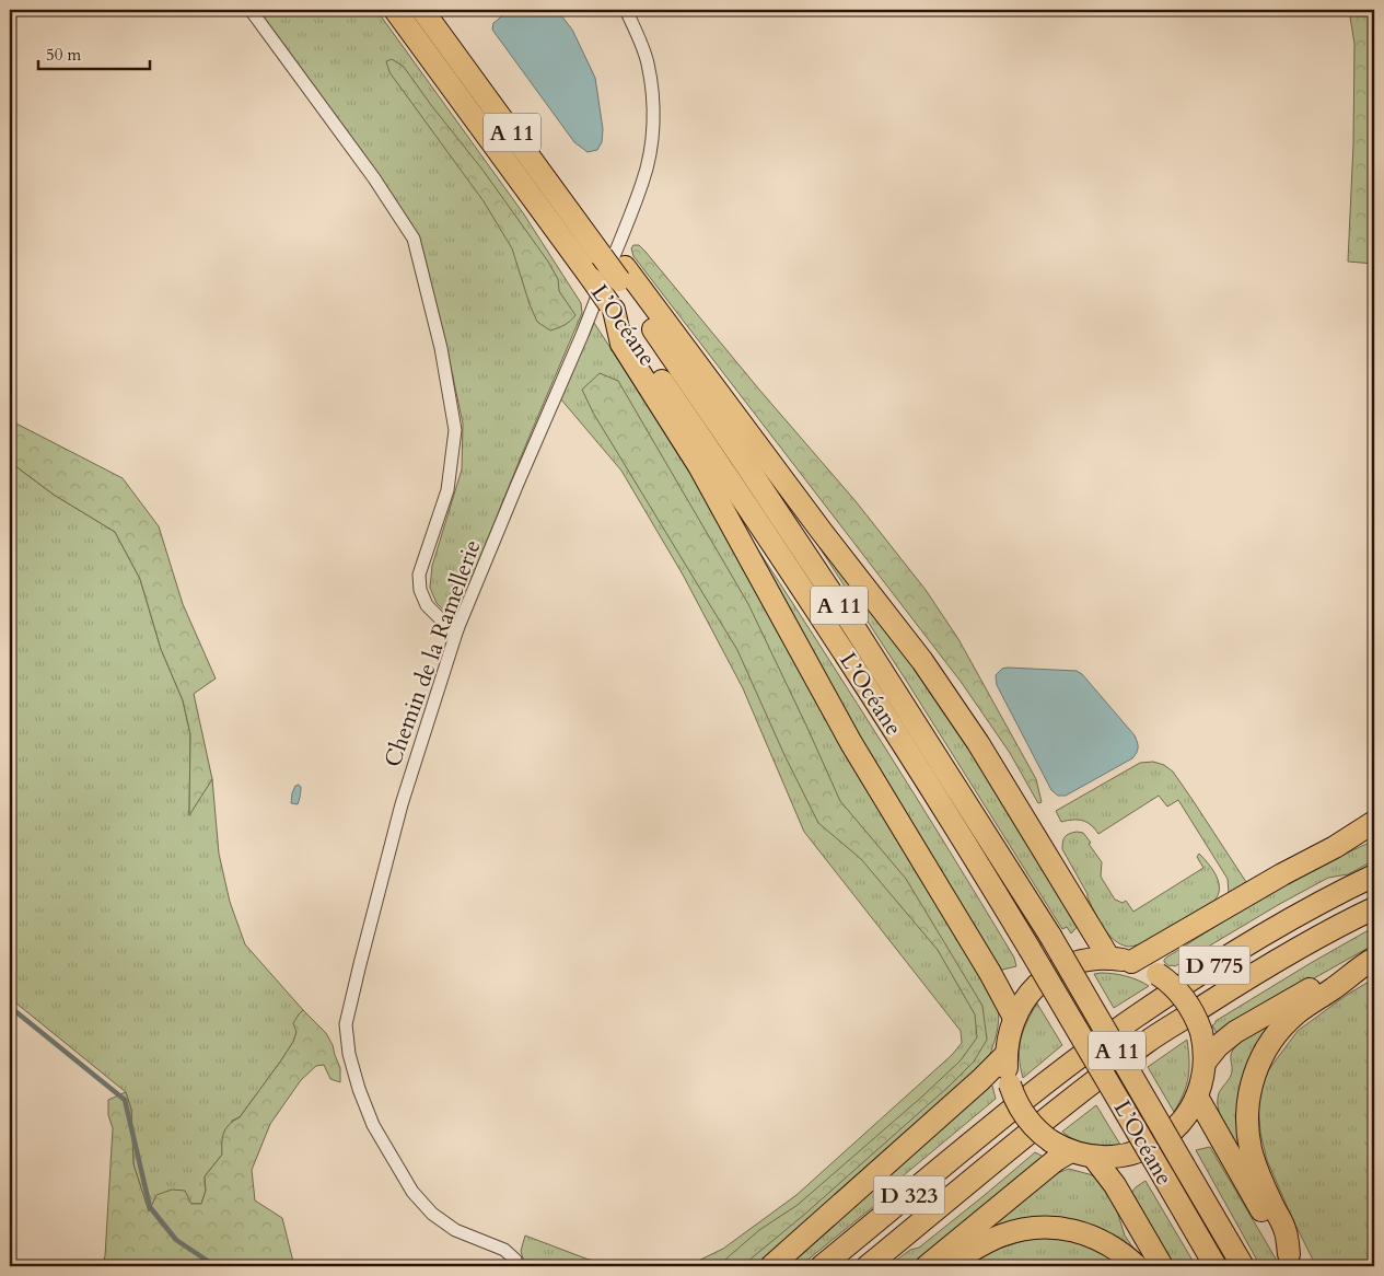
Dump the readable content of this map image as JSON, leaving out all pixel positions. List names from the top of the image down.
{
  "streets": {
    "highway": [
      "A 11",
      "L’Océane",
      "D 775",
      "D 323"
    ],
    "street": ["Chemin de la Ramellerie"]
  },
  "crossings": [
    ["D 775", "D 323"]
  ],
  "scale_bar": "50 m"
}
